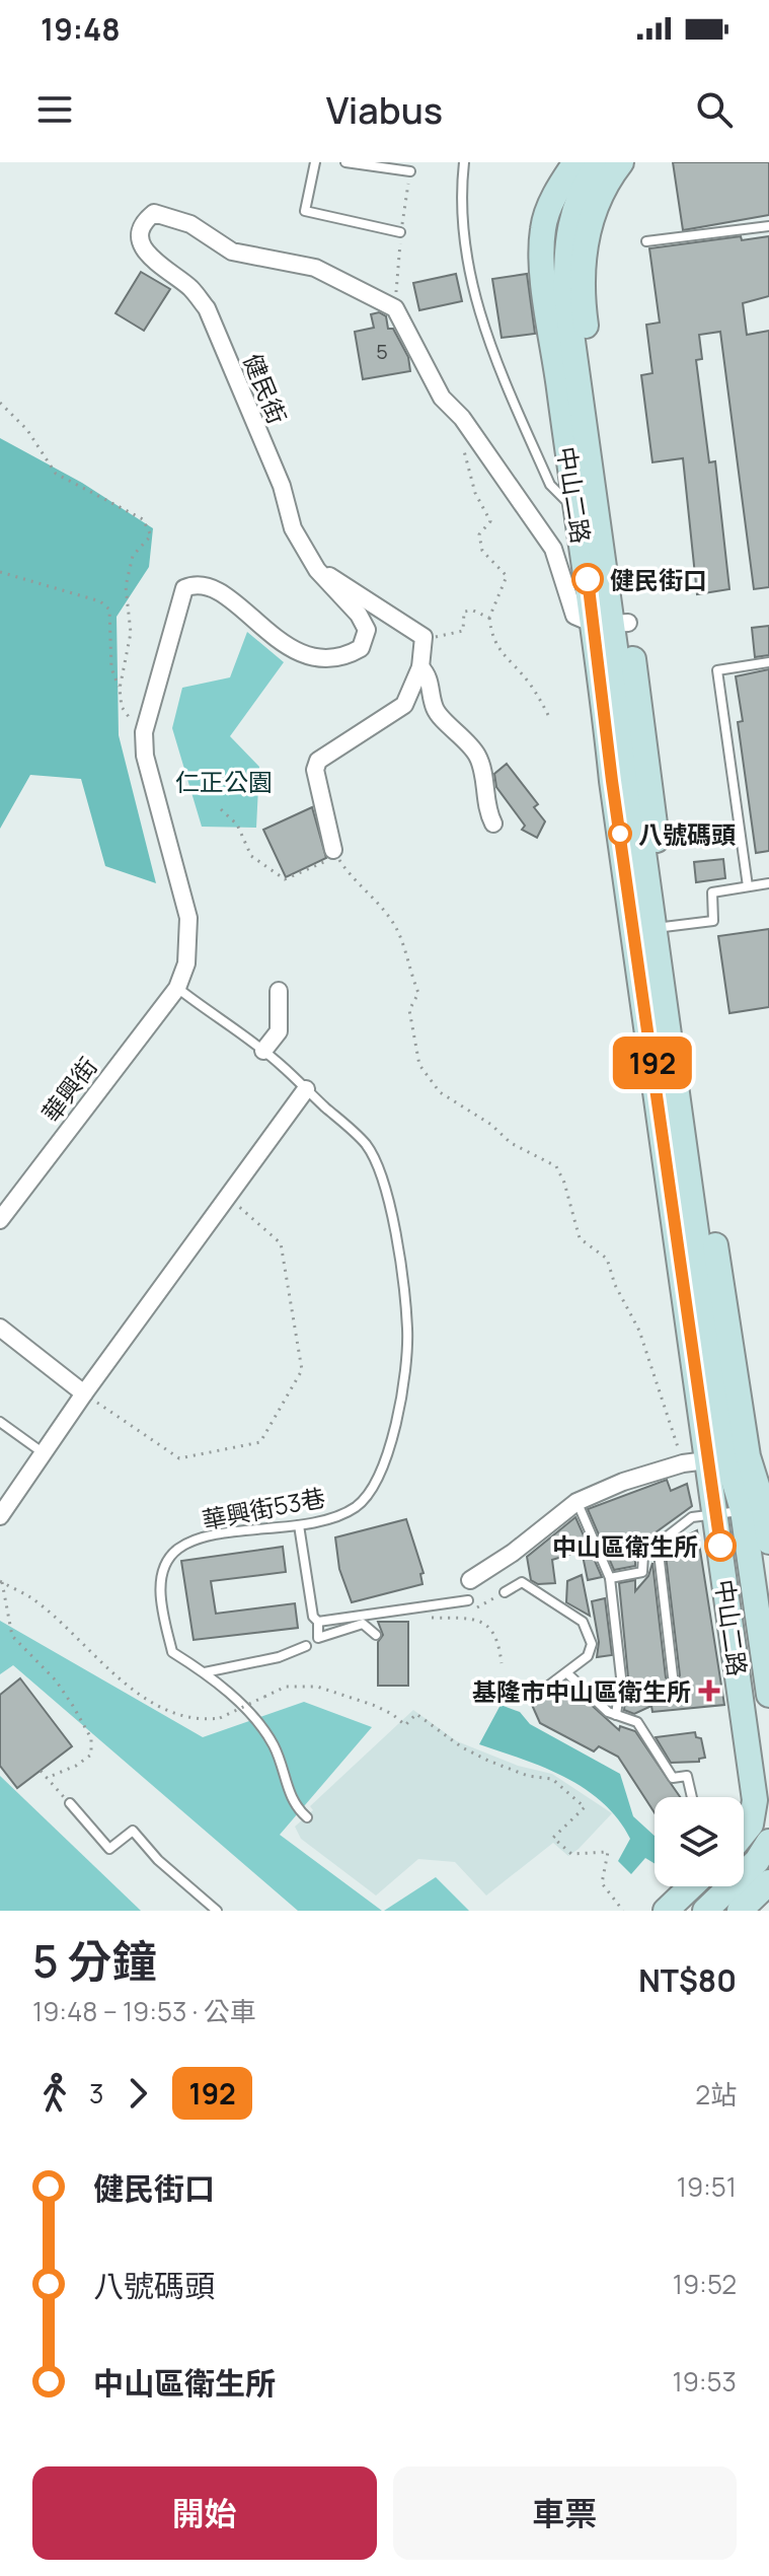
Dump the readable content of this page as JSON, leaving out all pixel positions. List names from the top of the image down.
{
  "streets": {
    "street": ["健民街", "中山二路", "華興街"],
    "lane": ["華興街53巷"]
  },
  "crossings": [
    ["健民街", "中山二路"],
    ["健民街", "華興街"],
    ["健民街", "華興街53巷"],
    ["華興街", "華興街53巷"]
  ],
  "parks": ["仁正公園"],
  "places": {
    "other": ["健民街口", "八號碼頭", "中山區衛生所"],
    "health": ["基隆市中山區衛生所"]
  },
  "lines": ["bus line 192"],
  "house_numbers": ["5"],
  "page": {
    "status": "19:48",
    "header": "Viabus",
    "on_map": "192",
    "heading": ["5 分鐘", "19:48 – 19:53 · 公車", "NT$80"],
    "legs": ["3", "192", "2站"],
    "list": [
      {
        "name": "健民街口",
        "value": "19:51"
      },
      {
        "name": "八號碼頭",
        "value": "19:52"
      },
      {
        "name": "中山區衛生所",
        "value": "19:53"
      }
    ],
    "buttons": ["開始", "車票"]
  }
}
